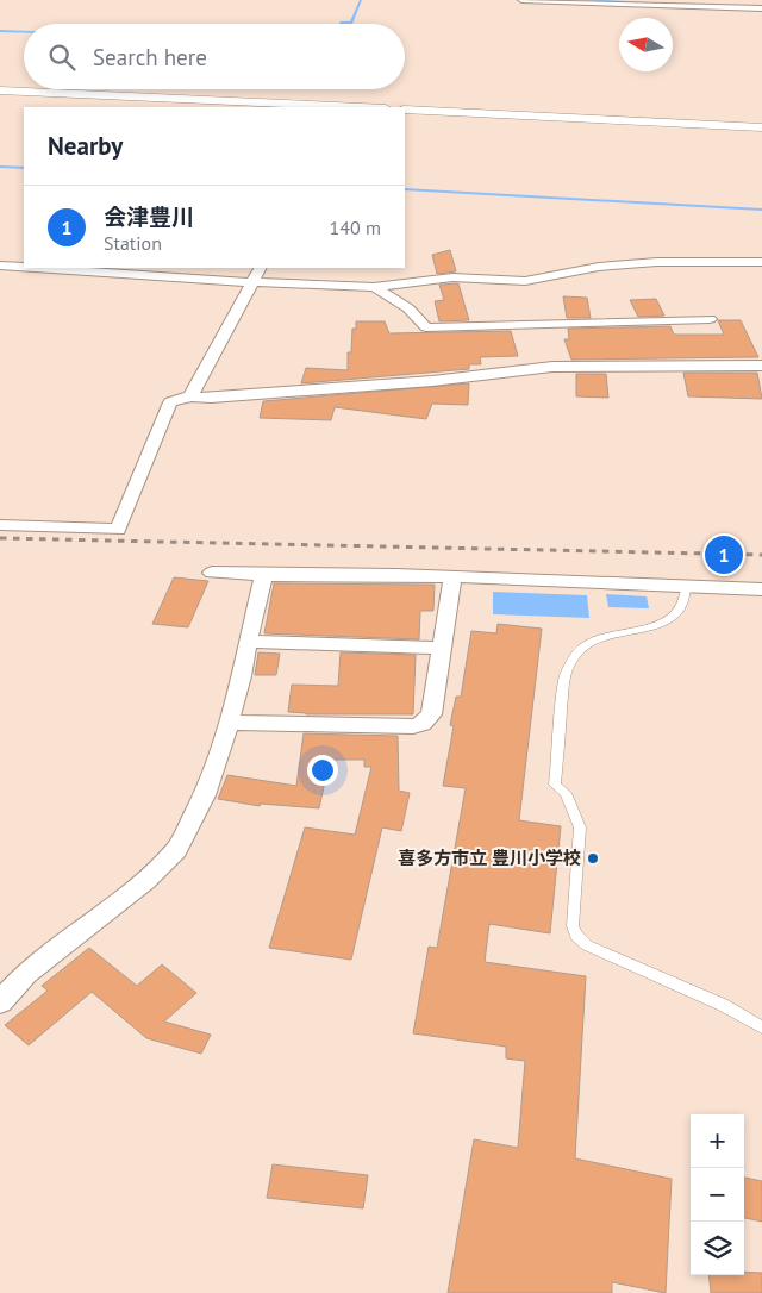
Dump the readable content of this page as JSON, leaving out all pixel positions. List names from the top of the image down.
{
  "places": ["喜多方市立 豊川小学校"],
  "north": "left",
  "page": {
    "search": "Search here",
    "heading": "Nearby",
    "list": [
      {
        "mark": "1",
        "name": "会津豊川",
        "note": "Station",
        "value": "140 m"
      }
    ],
    "pins": "1",
    "map_buttons": ["+", "−"]
  }
}
